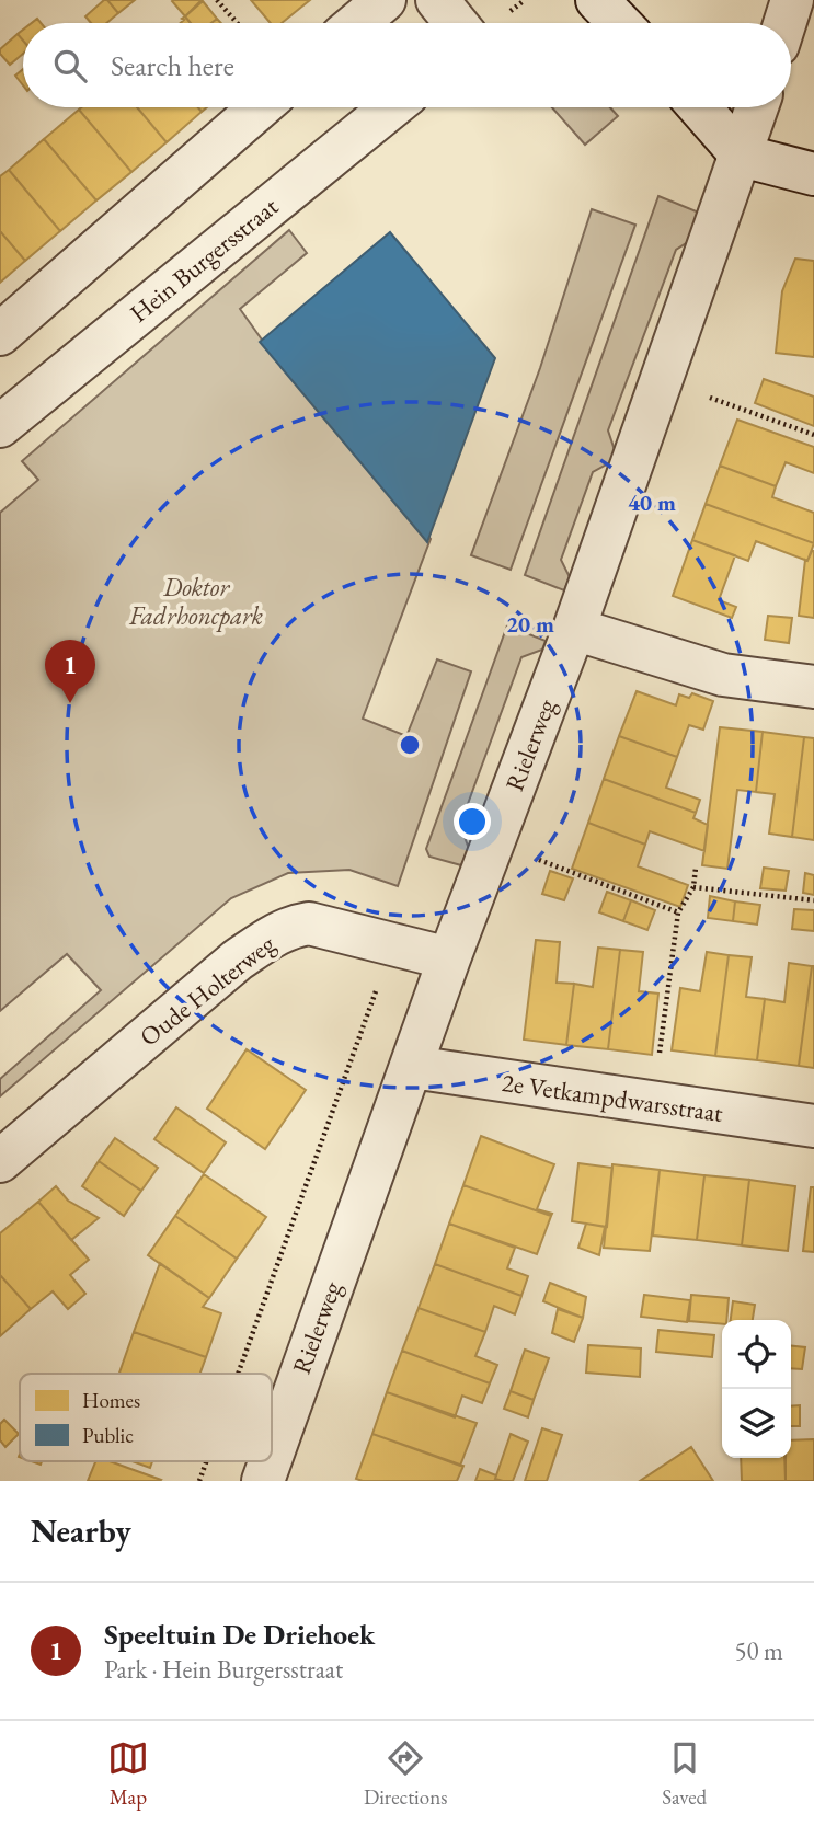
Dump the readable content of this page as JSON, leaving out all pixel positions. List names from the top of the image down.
{
  "streets": {
    "street": [
      "Hein Burgersstraat",
      "Rielerweg",
      "Oude Holterweg",
      "2e Vetkampdwarsstraat"
    ]
  },
  "crossings": [
    ["Rielerweg", "Oude Holterweg"],
    ["Rielerweg", "2e Vetkampdwarsstraat"]
  ],
  "parks": ["Doktor Fadrhoncpark"],
  "legend": ["Homes", "Public"],
  "page": {
    "search": "Search here",
    "pins": "1",
    "heading": "Nearby",
    "list": [
      {
        "mark": "1",
        "name": "Speeltuin De Driehoek",
        "note": "Park · Hein Burgersstraat",
        "value": "50 m"
      }
    ],
    "nav": ["Map", "Directions", "Saved"]
  },
  "rings": ["40 m", "20 m"]
}
